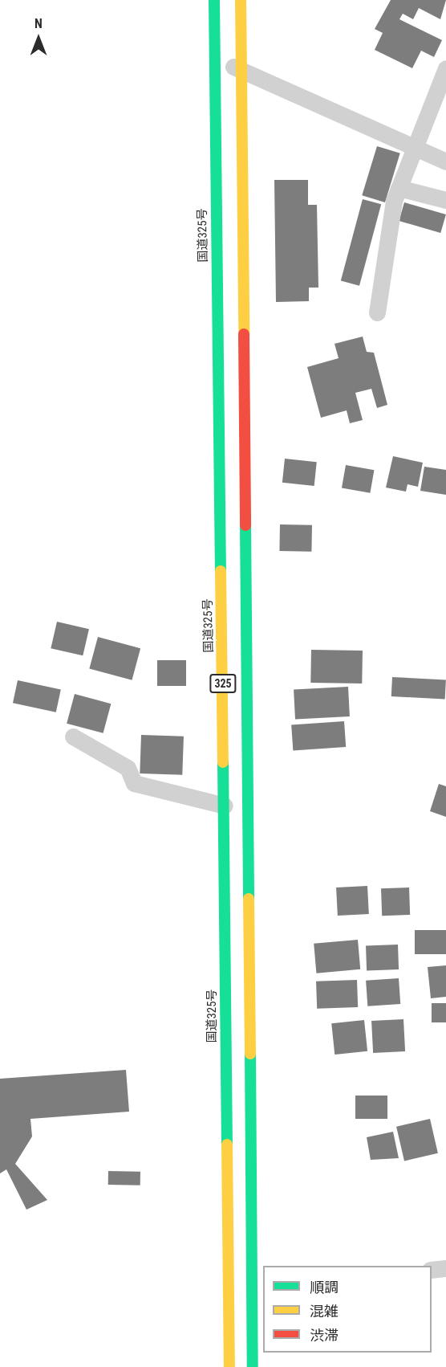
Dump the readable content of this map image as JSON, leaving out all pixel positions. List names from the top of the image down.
{
  "streets": {
    "highway": ["国道325号", "325"]
  },
  "legend": ["順調", "混雑", "渋滞"],
  "north": "top"
}
